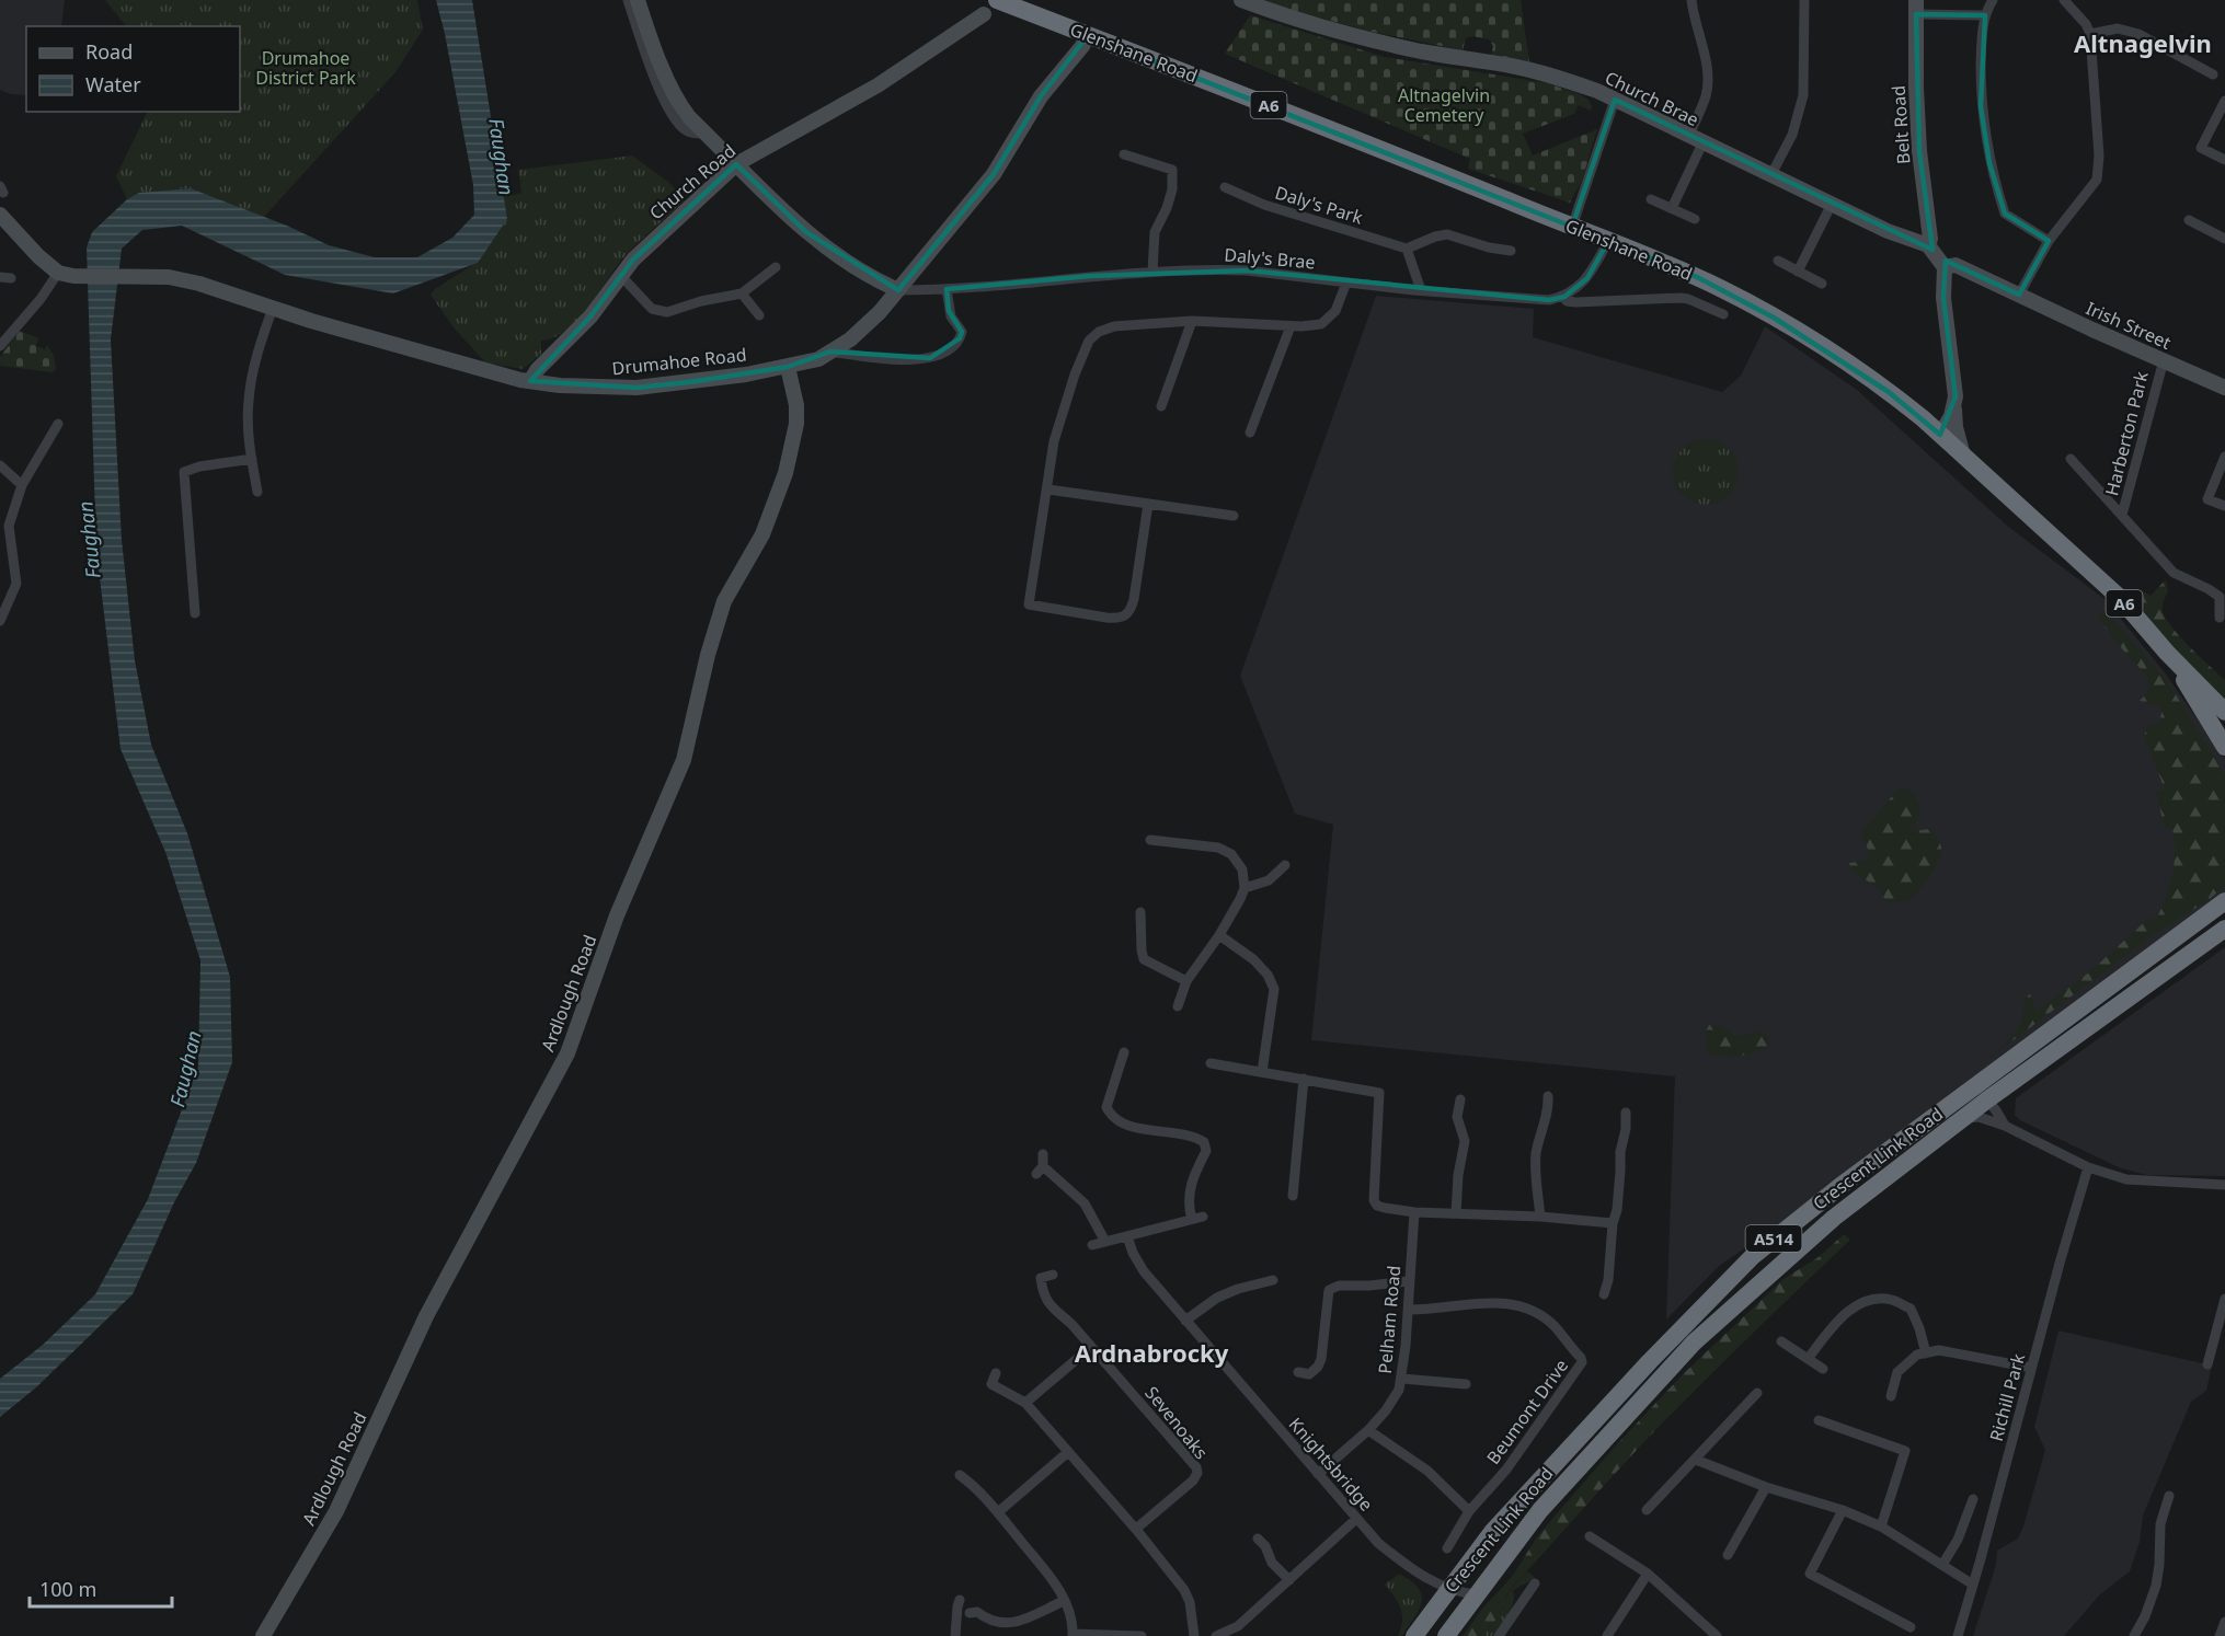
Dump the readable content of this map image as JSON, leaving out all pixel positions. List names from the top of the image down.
{
  "streets": {
    "highway": [
      "Glenshane Road",
      "A6",
      "Crescent Link Road",
      "A514"
    ],
    "street": [
      "Church Brae",
      "Belt Road",
      "Church Road",
      "Daly's Park",
      "Daly's Brae",
      "Irish Street",
      "Drumahoe Road",
      "Harberton Park",
      "Ardlough Road",
      "Pelham Road",
      "Richill Park",
      "Beumont Drive",
      "Sevenoaks",
      "Knightsbridge"
    ]
  },
  "crossings": [
    ["Glenshane Road", "Drumahoe Road"],
    ["Church Brae", "Belt Road"],
    ["Church Road", "Drumahoe Road"],
    ["Daly's Brae", "Drumahoe Road"],
    ["Irish Street", "Harberton Park"],
    ["Drumahoe Road", "Ardlough Road"],
    ["Crescent Link Road", "Knightsbridge"],
    ["Pelham Road", "Beumont Drive"],
    ["Pelham Road", "Knightsbridge"]
  ],
  "districts": ["Altnagelvin", "Ardnabrocky"],
  "water": ["Faughan"],
  "parks": ["Drumahoe District Park", "Altnagelvin Cemetery"],
  "legend": ["Road", "Water"],
  "scale_bar": "100 m"
}
